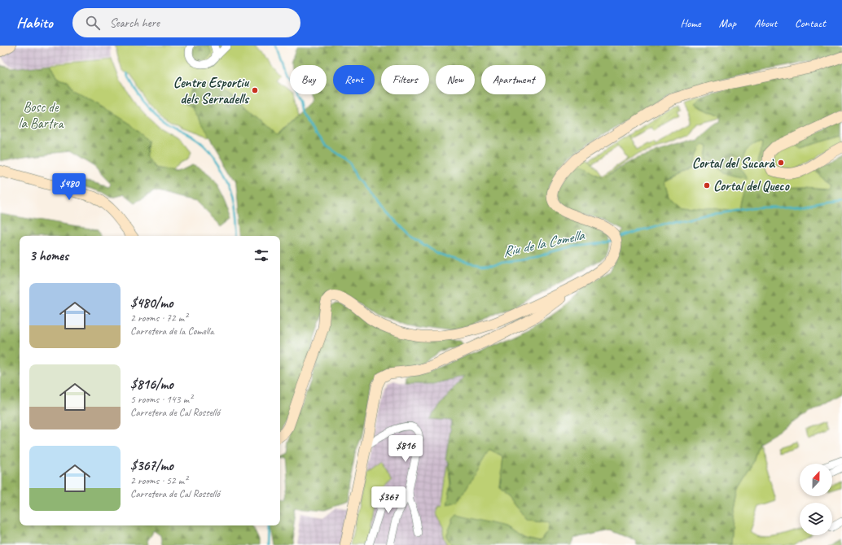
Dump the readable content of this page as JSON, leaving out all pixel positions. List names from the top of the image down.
{
  "water": ["Riu de la Comella"],
  "parks": ["Bosc de la Bartra"],
  "places": ["Centre Esportiu dels Serradells", "Cortal del Sucarà", "Cortal del Queco"],
  "north": "top",
  "page": {
    "header": "Habito",
    "search": "Search here",
    "nav": [
      "Home",
      "Map",
      "About",
      "Contact"
    ],
    "chip": [
      "Buy",
      "Rent",
      "Filters",
      "New",
      "Apartment"
    ],
    "price": ["$480", "$816", "$367"],
    "heading": "3 homes",
    "list": [
      {
        "name": "$480/mo",
        "note": "2 rooms · 72 m² · Carretera de la Comella"
      },
      {
        "name": "$816/mo",
        "note": "5 rooms · 143 m² · Carretera de Cal Rosselló"
      },
      {
        "name": "$367/mo",
        "note": "2 rooms · 52 m² · Carretera de Cal Rosselló"
      }
    ]
  }
}
